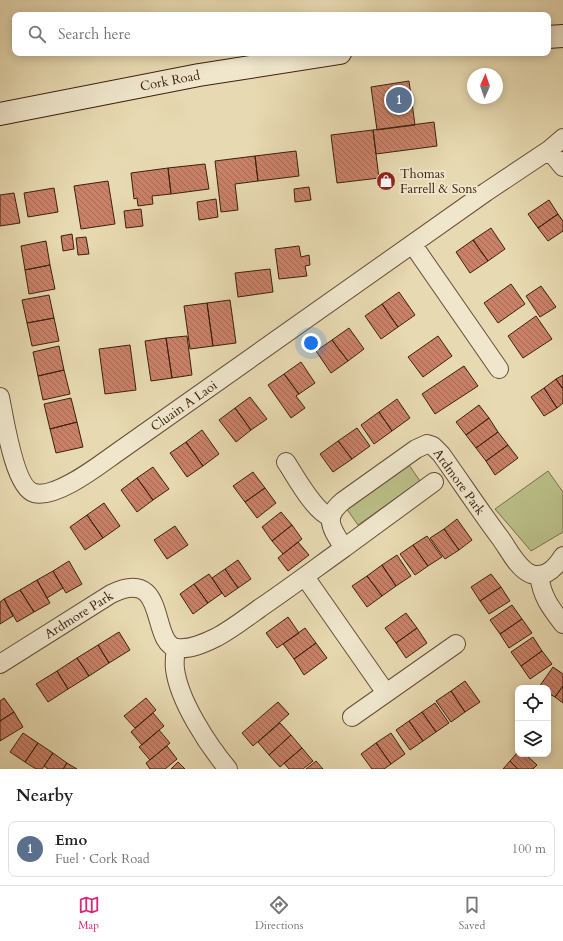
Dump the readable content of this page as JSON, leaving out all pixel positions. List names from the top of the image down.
{
  "streets": {
    "main road": ["Cork Road"],
    "street": ["Cluain A Laoi", "Ardmore Park"]
  },
  "places": {
    "shop": ["Thomas Farrell & Sons"]
  },
  "north": "top",
  "page": {
    "search": "Search here",
    "pins": "1",
    "heading": "Nearby",
    "list": [
      {
        "mark": "1",
        "name": "Emo",
        "note": "Fuel · Cork Road",
        "value": "100 m"
      }
    ],
    "nav": ["Map", "Directions", "Saved"]
  }
}
